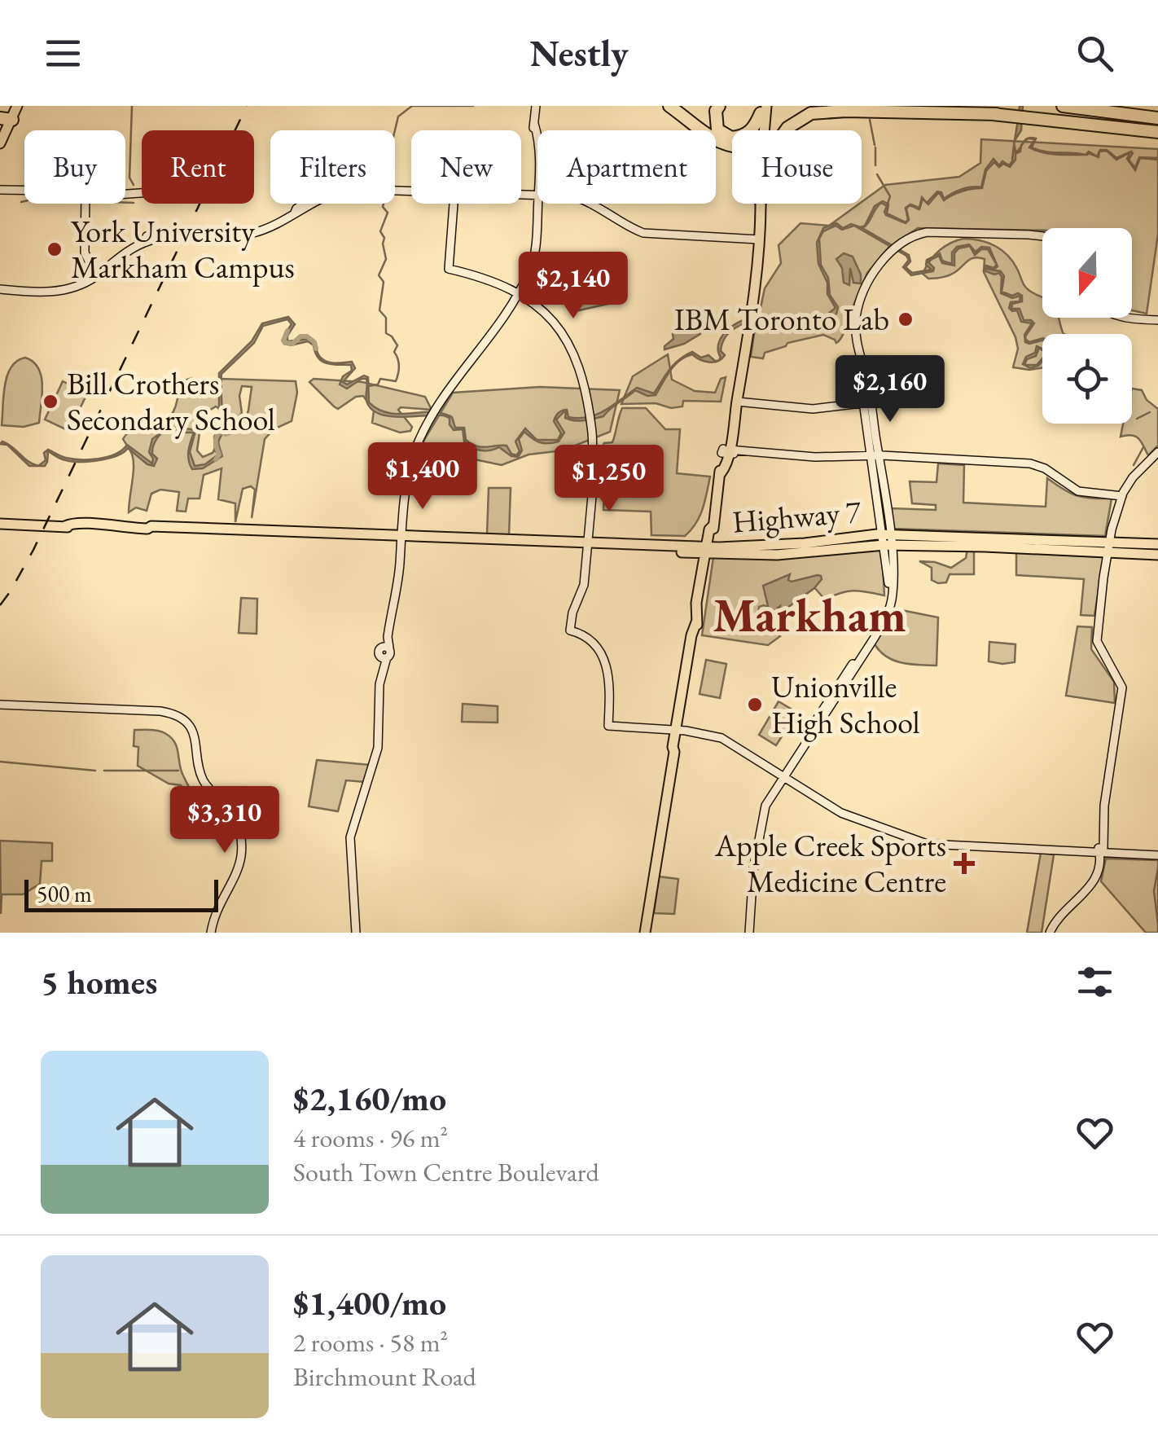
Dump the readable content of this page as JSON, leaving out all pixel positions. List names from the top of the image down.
{
  "streets": {
    "main road": ["Highway 7"]
  },
  "districts": ["Markham"],
  "places": {
    "other": [
      "York University Markham Campus",
      "IBM Toronto Lab",
      "Bill Crothers Secondary School",
      "Unionville High School"
    ],
    "health": ["Apple Creek Sports Medicine Centre"]
  },
  "scale_bar": "500 m",
  "north": "bottom",
  "page": {
    "header": "Nestly",
    "chip": [
      "Buy",
      "Rent",
      "Filters",
      "New",
      "Apartment",
      "House"
    ],
    "price": [
      "$2,140",
      "$2,160",
      "$1,400",
      "$1,250",
      "$3,310"
    ],
    "scale": "500 m",
    "heading": "5 homes",
    "list": [
      {
        "name": "$2,160/mo",
        "note": "4 rooms · 96 m² · South Town Centre Boulevard"
      },
      {
        "name": "$1,400/mo",
        "note": "2 rooms · 58 m² · Birchmount Road"
      }
    ]
  }
}
